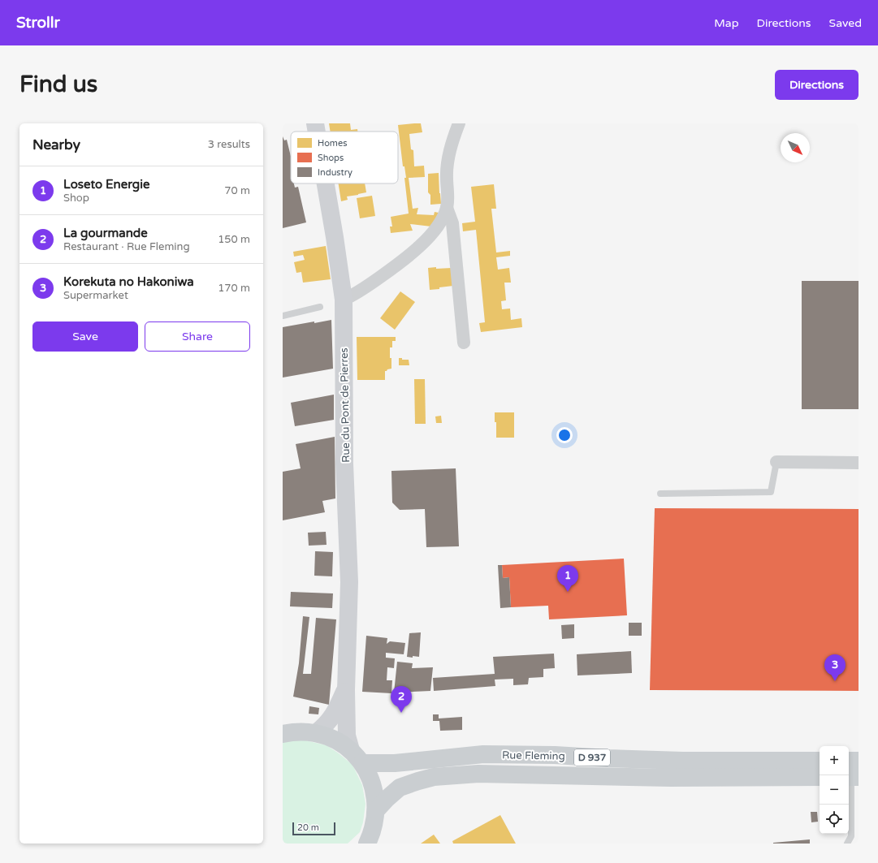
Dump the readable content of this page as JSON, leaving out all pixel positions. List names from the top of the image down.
{
  "streets": {
    "main road": ["Rue Fleming", "D 937"],
    "street": ["Rue du Pont de Pierres"]
  },
  "legend": ["Homes", "Shops", "Industry"],
  "scale_bar": "20 m",
  "north": "bottom right",
  "page": {
    "header": "Strollr",
    "nav": ["Map", "Directions", "Saved"],
    "buttons": [
      "Directions",
      ["Save", "Share"]
    ],
    "title": "Find us",
    "heading": ["Nearby", "3 results"],
    "list": [
      {
        "mark": "1",
        "name": "Loseto Energie",
        "note": "Shop",
        "value": "70 m"
      },
      {
        "mark": "2",
        "name": "La gourmande",
        "note": "Restaurant · Rue Fleming",
        "value": "150 m"
      },
      {
        "mark": "3",
        "name": "Korekuta no Hakoniwa",
        "note": "Supermarket",
        "value": "170 m"
      }
    ],
    "pins": ["1", "3", "2"],
    "map_buttons": ["+", "−"],
    "scale": "20 m"
  }
}
